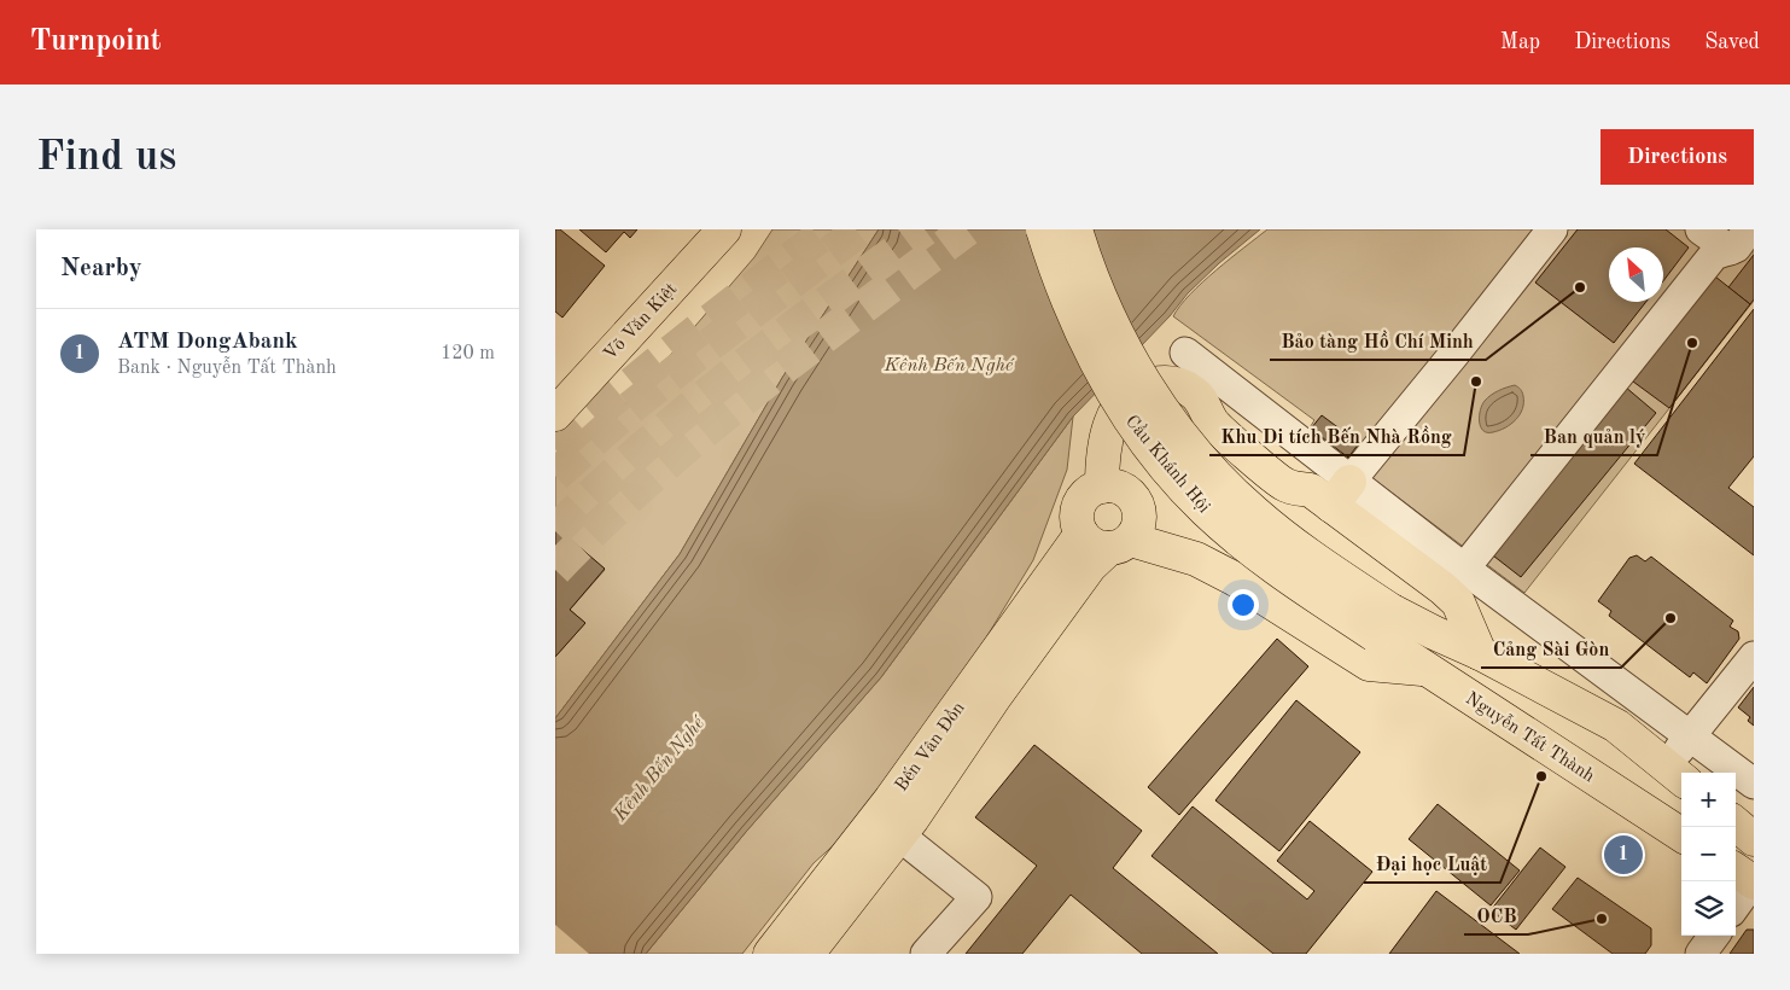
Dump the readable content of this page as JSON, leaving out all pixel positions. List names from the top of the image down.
{
  "streets": {
    "main road": [
      "Võ Văn Kiệt",
      "Cầu Khánh Hội",
      "Nguyễn Tất Thành",
      "Bến Vân Đồn"
    ]
  },
  "crossings": [
    ["Cầu Khánh Hội", "Nguyễn Tất Thành"]
  ],
  "water": ["Kênh Bến Nghé"],
  "places": [
    "Bảo tàng Hồ Chí Minh",
    "Ban quản lý",
    "Khu Di tích Bến Nhà Rồng",
    "Cảng Sài Gòn",
    "Đại học Luật",
    "OCB"
  ],
  "north": "top left",
  "page": {
    "header": "Turnpoint",
    "nav": ["Map", "Directions", "Saved"],
    "buttons": "Directions",
    "title": "Find us",
    "heading": "Nearby",
    "list": [
      {
        "mark": "1",
        "name": "ATM DongAbank",
        "note": "Bank · Nguyễn Tất Thành",
        "value": "120 m"
      }
    ],
    "map_buttons": ["+", "−"],
    "pins": "1"
  }
}
